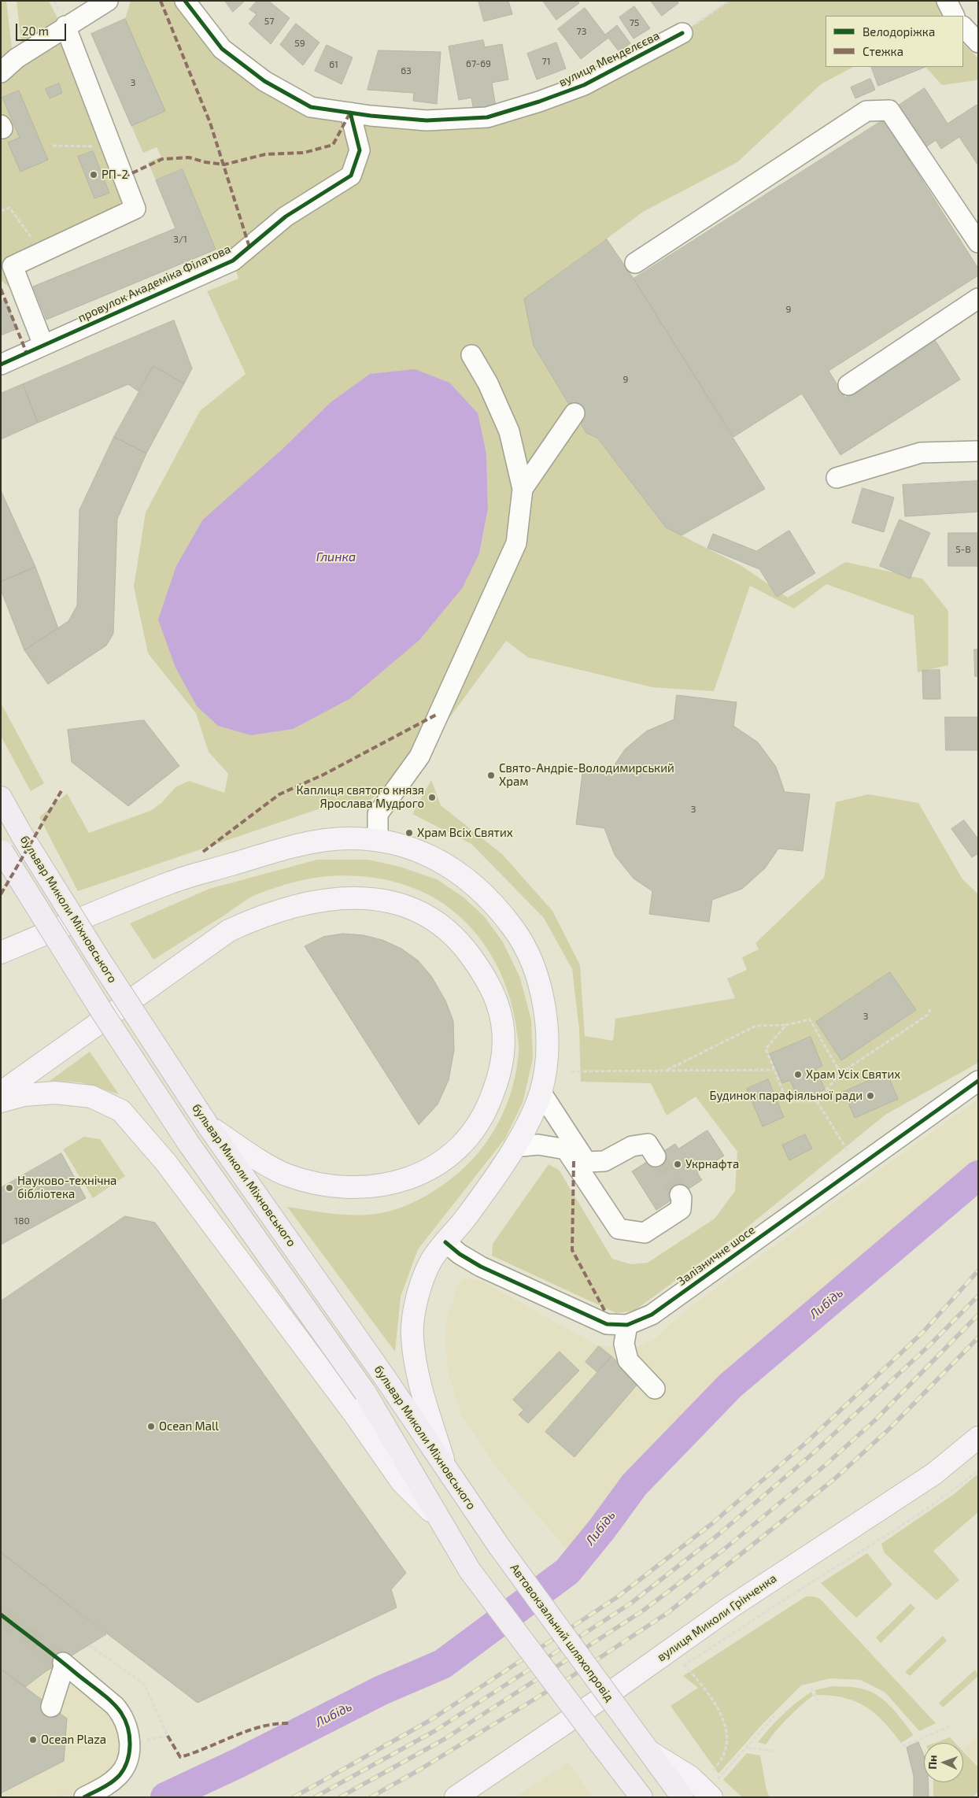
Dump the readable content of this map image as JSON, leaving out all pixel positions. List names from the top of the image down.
{
  "streets": {
    "highway": ["бульвар Миколи Міхновського", "Автовокзальний шляхопровід"],
    "main road": ["вулиця Миколи Грінченка"],
    "street": ["вулиця Менделєєва", "провулок Академіка Філатова", "Залізничне шосе"]
  },
  "crossings": [
    ["вулиця Менделєєва", "провулок Академіка Філатова"],
    ["бульвар Миколи Міхновського", "Автовокзальний шляхопровід"]
  ],
  "water": ["Глинка", "Либідь"],
  "places": [
    "РП-2",
    "Свято-Андріє-Володимирський Храм",
    "Каплиця святого князя Ярослава Мудрого",
    "Храм Всіх Святих",
    "Храм Усіх Святих",
    "Будинок парафіяльної ради",
    "Укрнафта",
    "Науково-технічна бібліотека",
    "Ocean Mall",
    "Ocean Plaza"
  ],
  "house_numbers": [
    "57",
    "75",
    "73",
    "59",
    "71",
    "67-69",
    "61",
    "63",
    "3",
    "3/1",
    "9",
    "9",
    "5-В",
    "3",
    "3",
    "180"
  ],
  "legend": ["Велодоріжка", "Стежка"],
  "scale_bar": "20 m",
  "north": "left"
}
